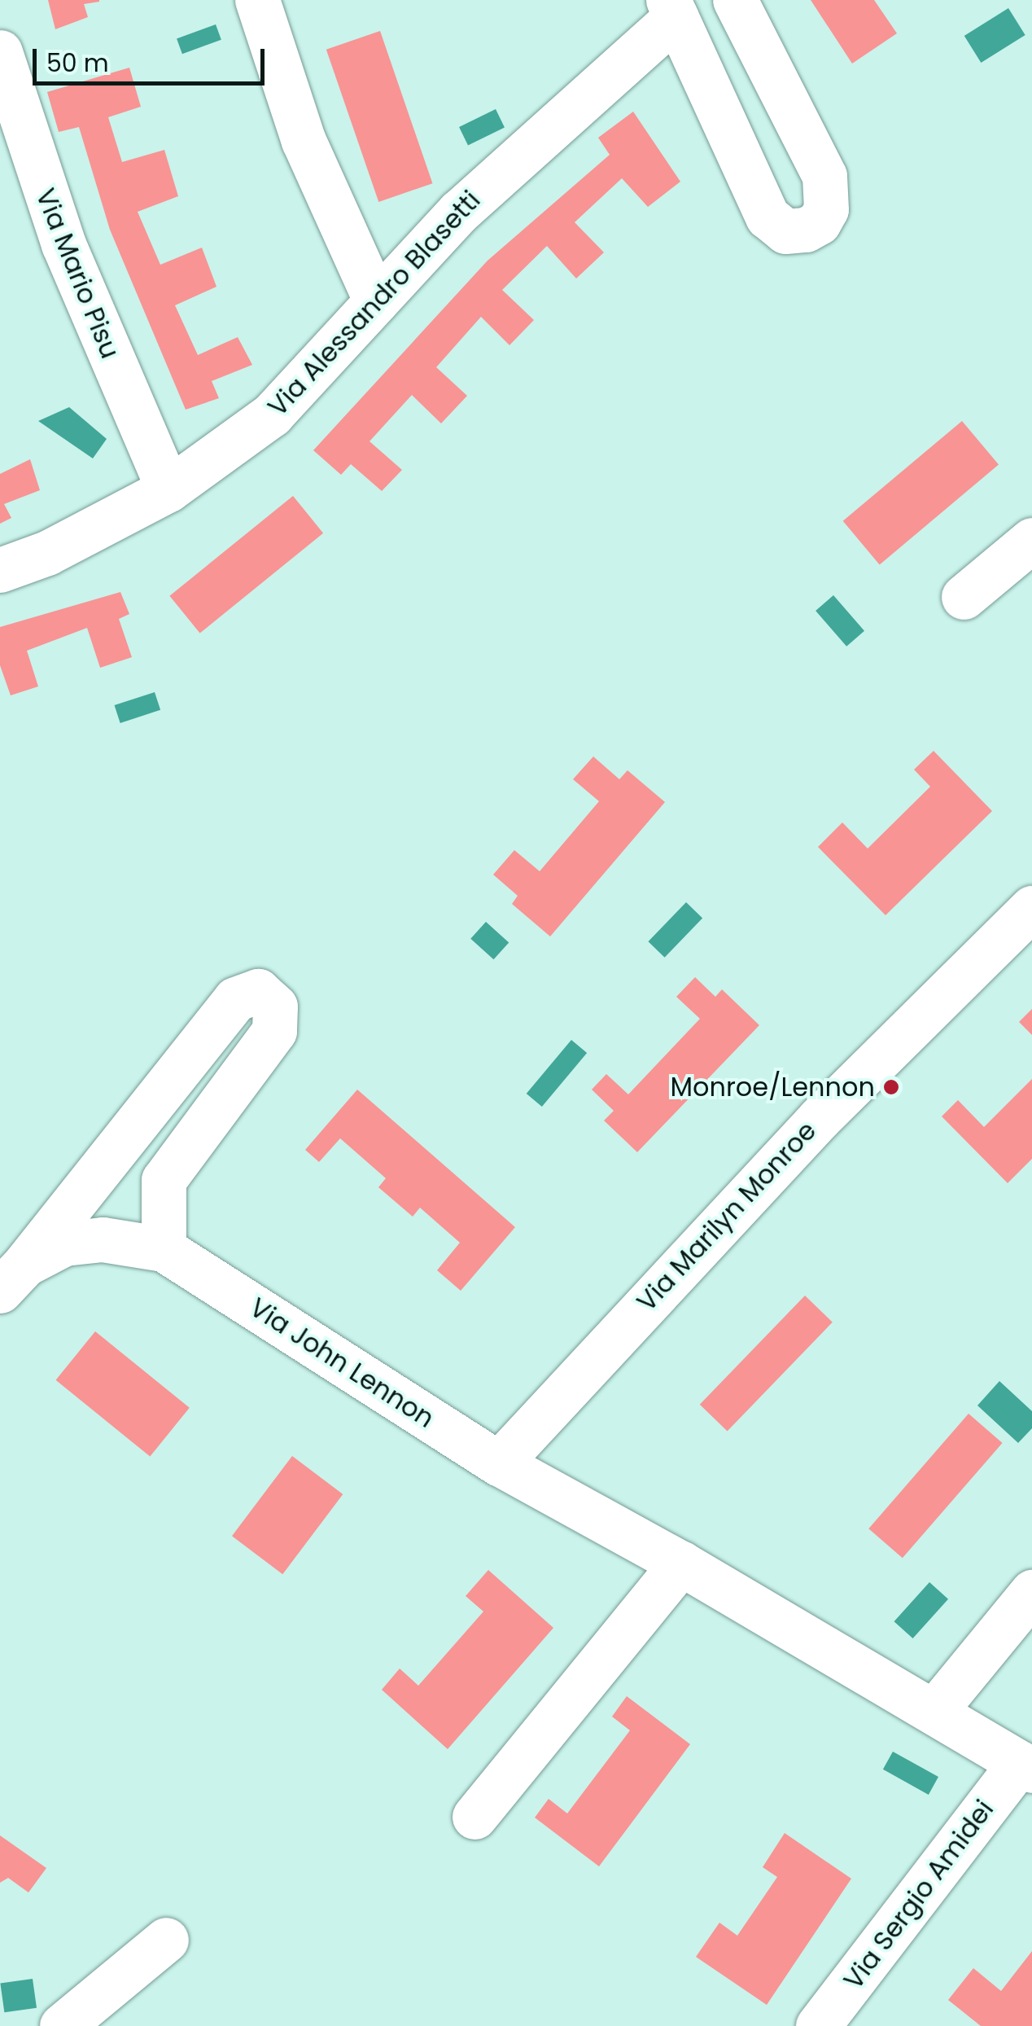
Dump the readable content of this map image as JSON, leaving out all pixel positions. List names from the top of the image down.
{
  "streets": {
    "street": [
      "Via Mario Pisu",
      "Via Alessandro Blasetti",
      "Via Marilyn Monroe",
      "Via John Lennon",
      "Via Sergio Amidei"
    ]
  },
  "crossings": [
    ["Via Mario Pisu", "Via Alessandro Blasetti"],
    ["Via Marilyn Monroe", "Via John Lennon"],
    ["Via John Lennon", "Via Sergio Amidei"]
  ],
  "places": ["Monroe/Lennon"],
  "scale_bar": "50 m"
}
